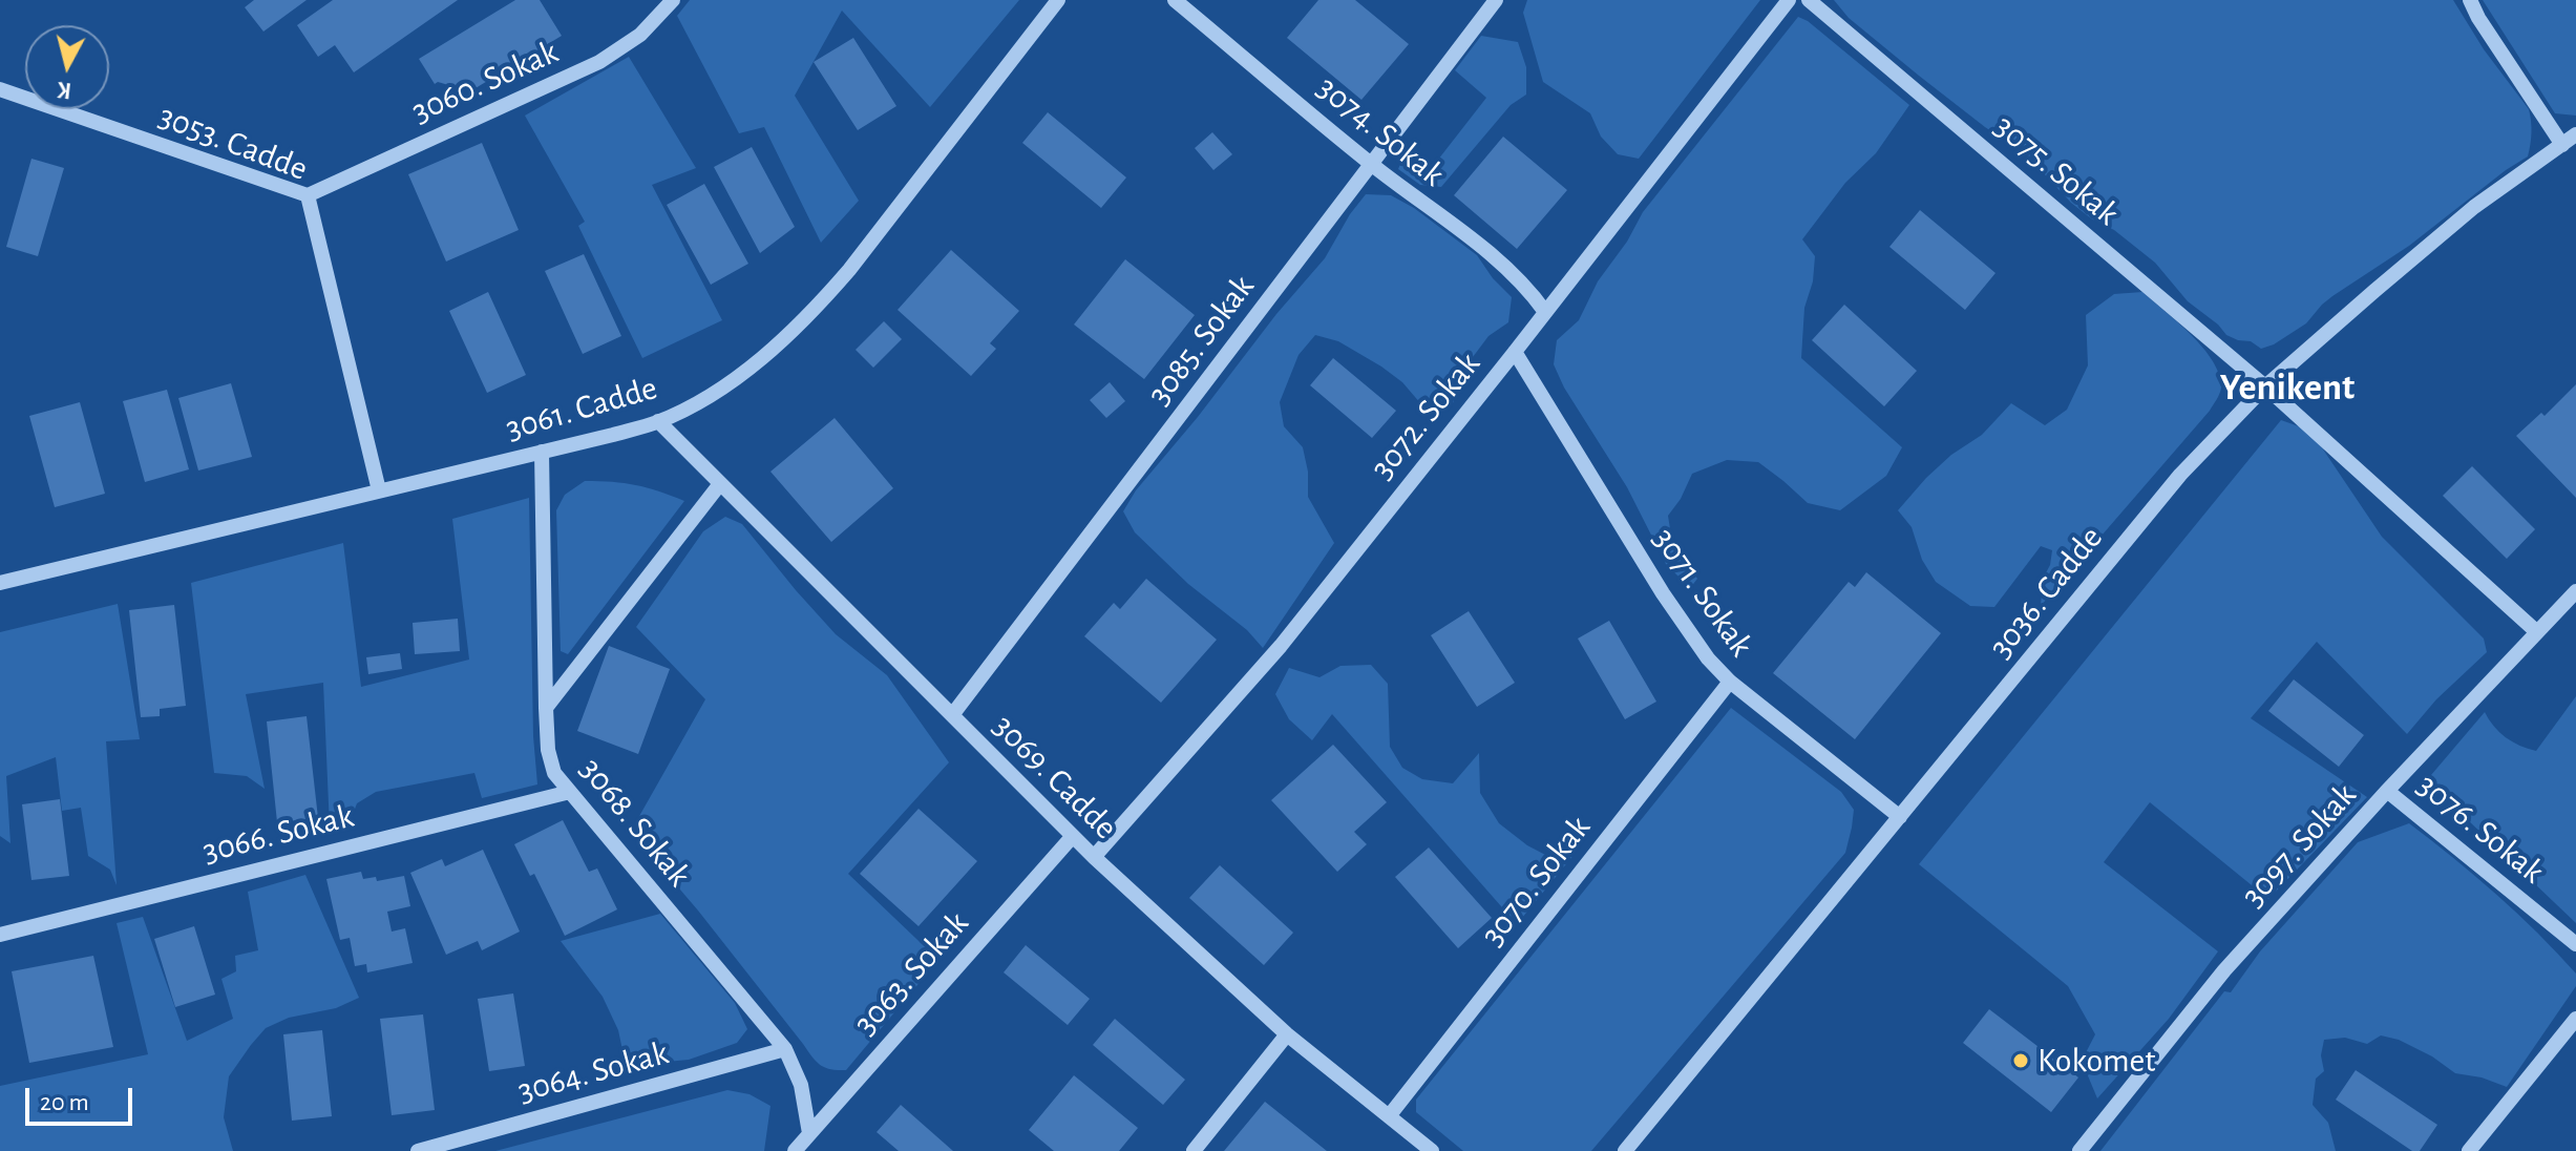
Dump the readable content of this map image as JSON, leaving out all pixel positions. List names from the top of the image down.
{
  "streets": {
    "street": [
      "3060. Sokak",
      "3074. Sokak",
      "3053. Cadde",
      "3075. Sokak",
      "3085. Sokak",
      "3061. Cadde",
      "3072. Sokak",
      "3071. Sokak",
      "3036. Cadde",
      "3069. Cadde",
      "3068. Sokak",
      "3076. Sokak",
      "3066. Sokak",
      "3097. Sokak",
      "3070. Sokak",
      "3063. Sokak",
      "3064. Sokak"
    ]
  },
  "crossings": [
    ["3060. Sokak", "3053. Cadde"],
    ["3074. Sokak", "3085. Sokak"],
    ["3074. Sokak", "3072. Sokak"],
    ["3053. Cadde", "3061. Cadde"],
    ["3075. Sokak", "3036. Cadde"],
    ["3075. Sokak", "3097. Sokak"],
    ["3085. Sokak", "3069. Cadde"],
    ["3061. Cadde", "3069. Cadde"],
    ["3061. Cadde", "3068. Sokak"],
    ["3072. Sokak", "3071. Sokak"],
    ["3072. Sokak", "3069. Cadde"],
    ["3071. Sokak", "3036. Cadde"],
    ["3071. Sokak", "3070. Sokak"],
    ["3069. Cadde", "3070. Sokak"],
    ["3069. Cadde", "3063. Sokak"],
    ["3068. Sokak", "3066. Sokak"],
    ["3068. Sokak", "3063. Sokak"],
    ["3068. Sokak", "3064. Sokak"],
    ["3076. Sokak", "3097. Sokak"]
  ],
  "districts": ["Yenikent"],
  "places": ["Kokomet"],
  "scale_bar": "20 m",
  "north": "bottom"
}
